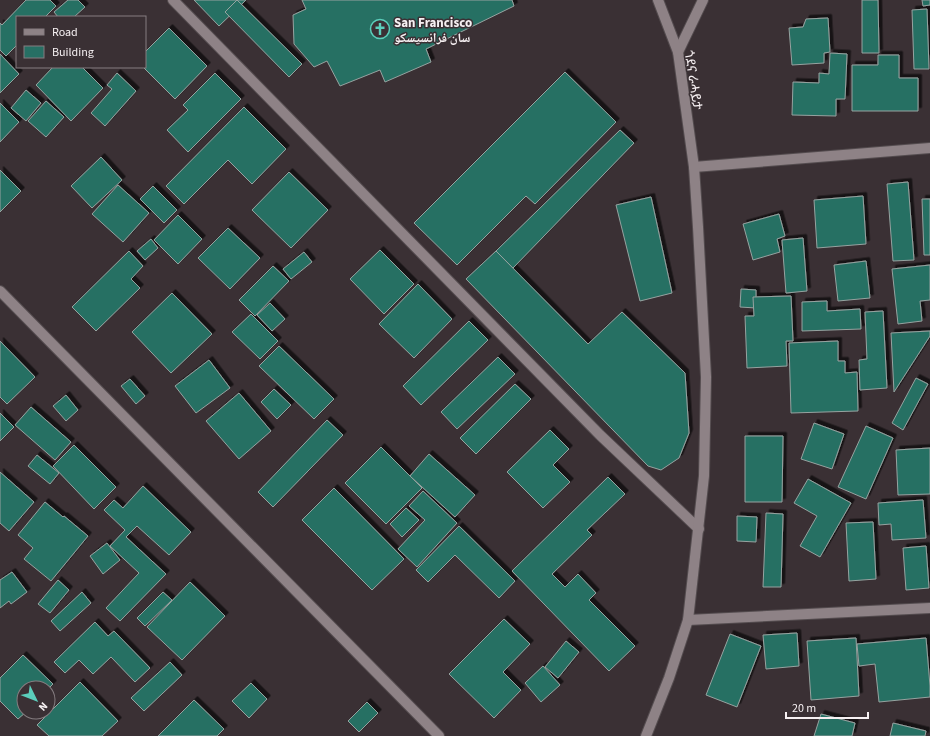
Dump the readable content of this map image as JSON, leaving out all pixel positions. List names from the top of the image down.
{
  "streets": {
    "street": ["ጎደና ራሓይታ"]
  },
  "places": {
    "church": ["San Francisco سان فرانسيسكو"]
  },
  "legend": ["Road", "Building"],
  "scale_bar": "20 m",
  "north": "bottom right"
}
